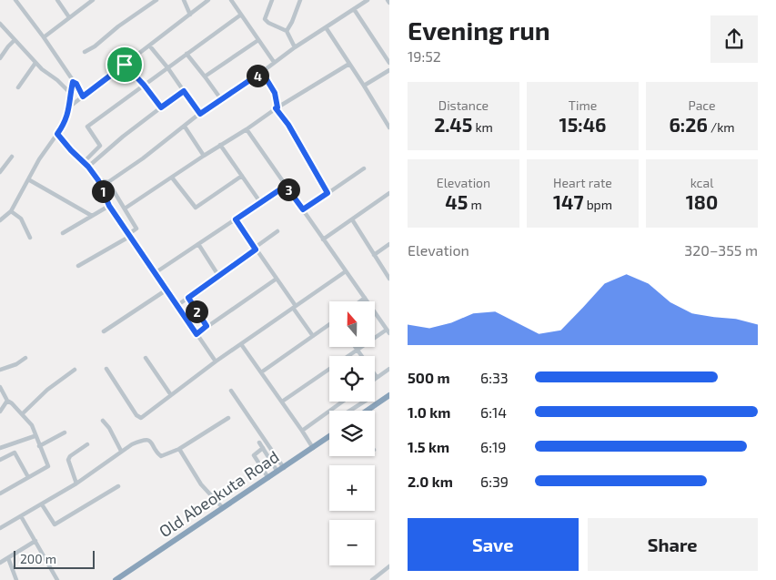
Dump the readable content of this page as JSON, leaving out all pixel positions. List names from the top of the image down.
{
  "streets": {
    "highway": ["Old Abeokuta Road"]
  },
  "scale_bar": "200 m",
  "north": "top",
  "page": {
    "heading": ["Evening run", "19:52"],
    "pins": [
      "4",
      "3",
      "1",
      "2"
    ],
    "stats": [
      ["Distance", "2.45 km"],
      ["Time", "15:46"],
      ["Pace", "6:26 /km"],
      ["Elevation", "45 m"],
      ["Heart rate", "147 bpm"],
      ["kcal", "180"]
    ],
    "chart": ["Elevation", "320–355 m"],
    "map_buttons": ["+", "−"],
    "list": [
      {
        "name": "500 m",
        "note": "6:33"
      },
      {
        "name": "1.0 km",
        "note": "6:14"
      },
      {
        "name": "1.5 km",
        "note": "6:19"
      },
      {
        "name": "2.0 km",
        "note": "6:39"
      }
    ],
    "buttons": ["Save", "Share"],
    "scale": "200 m"
  }
}
